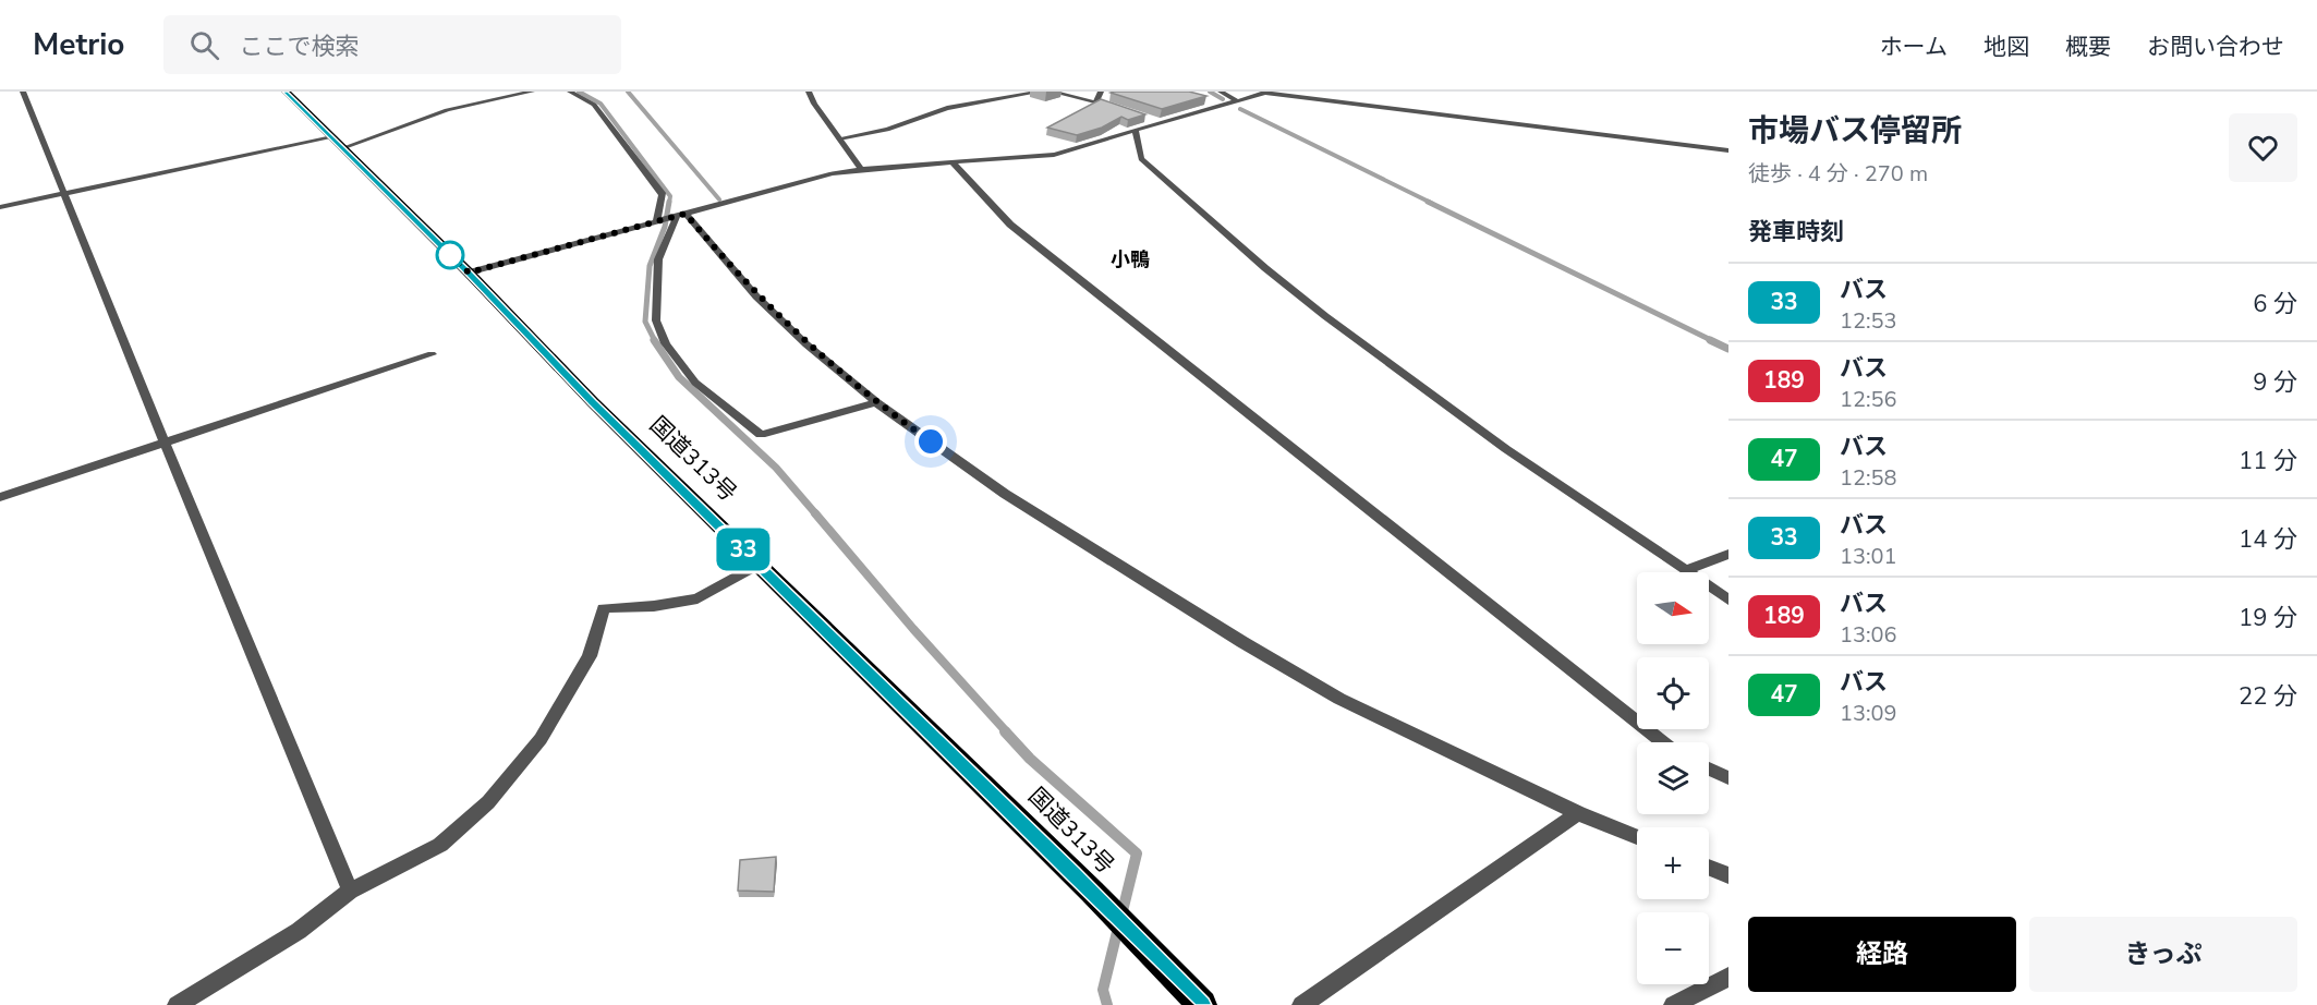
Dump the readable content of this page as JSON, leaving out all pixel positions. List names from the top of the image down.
{
  "streets": {
    "highway": ["国道313号"]
  },
  "districts": ["小鴨"],
  "lines": ["bus line 33"],
  "north": "right",
  "page": {
    "header": "Metrio",
    "search": "ここで検索",
    "nav": [
      "ホーム",
      "地図",
      "概要",
      "お問い合わせ"
    ],
    "on_map": "33",
    "heading": [
      ["市場バス停留所", "徒歩 · 4 分 · 270 m"],
      "発車時刻"
    ],
    "list": [
      {
        "mark": "33",
        "name": "バス",
        "note": "12:53",
        "value": "6 分"
      },
      {
        "mark": "189",
        "name": "バス",
        "note": "12:56",
        "value": "9 分"
      },
      {
        "mark": "47",
        "name": "バス",
        "note": "12:58",
        "value": "11 分"
      },
      {
        "mark": "33",
        "name": "バス",
        "note": "13:01",
        "value": "14 分"
      },
      {
        "mark": "189",
        "name": "バス",
        "note": "13:06",
        "value": "19 分"
      },
      {
        "mark": "47",
        "name": "バス",
        "note": "13:09",
        "value": "22 分"
      }
    ],
    "map_buttons": ["+", "−"],
    "buttons": ["経路", "きっぷ"]
  }
}
